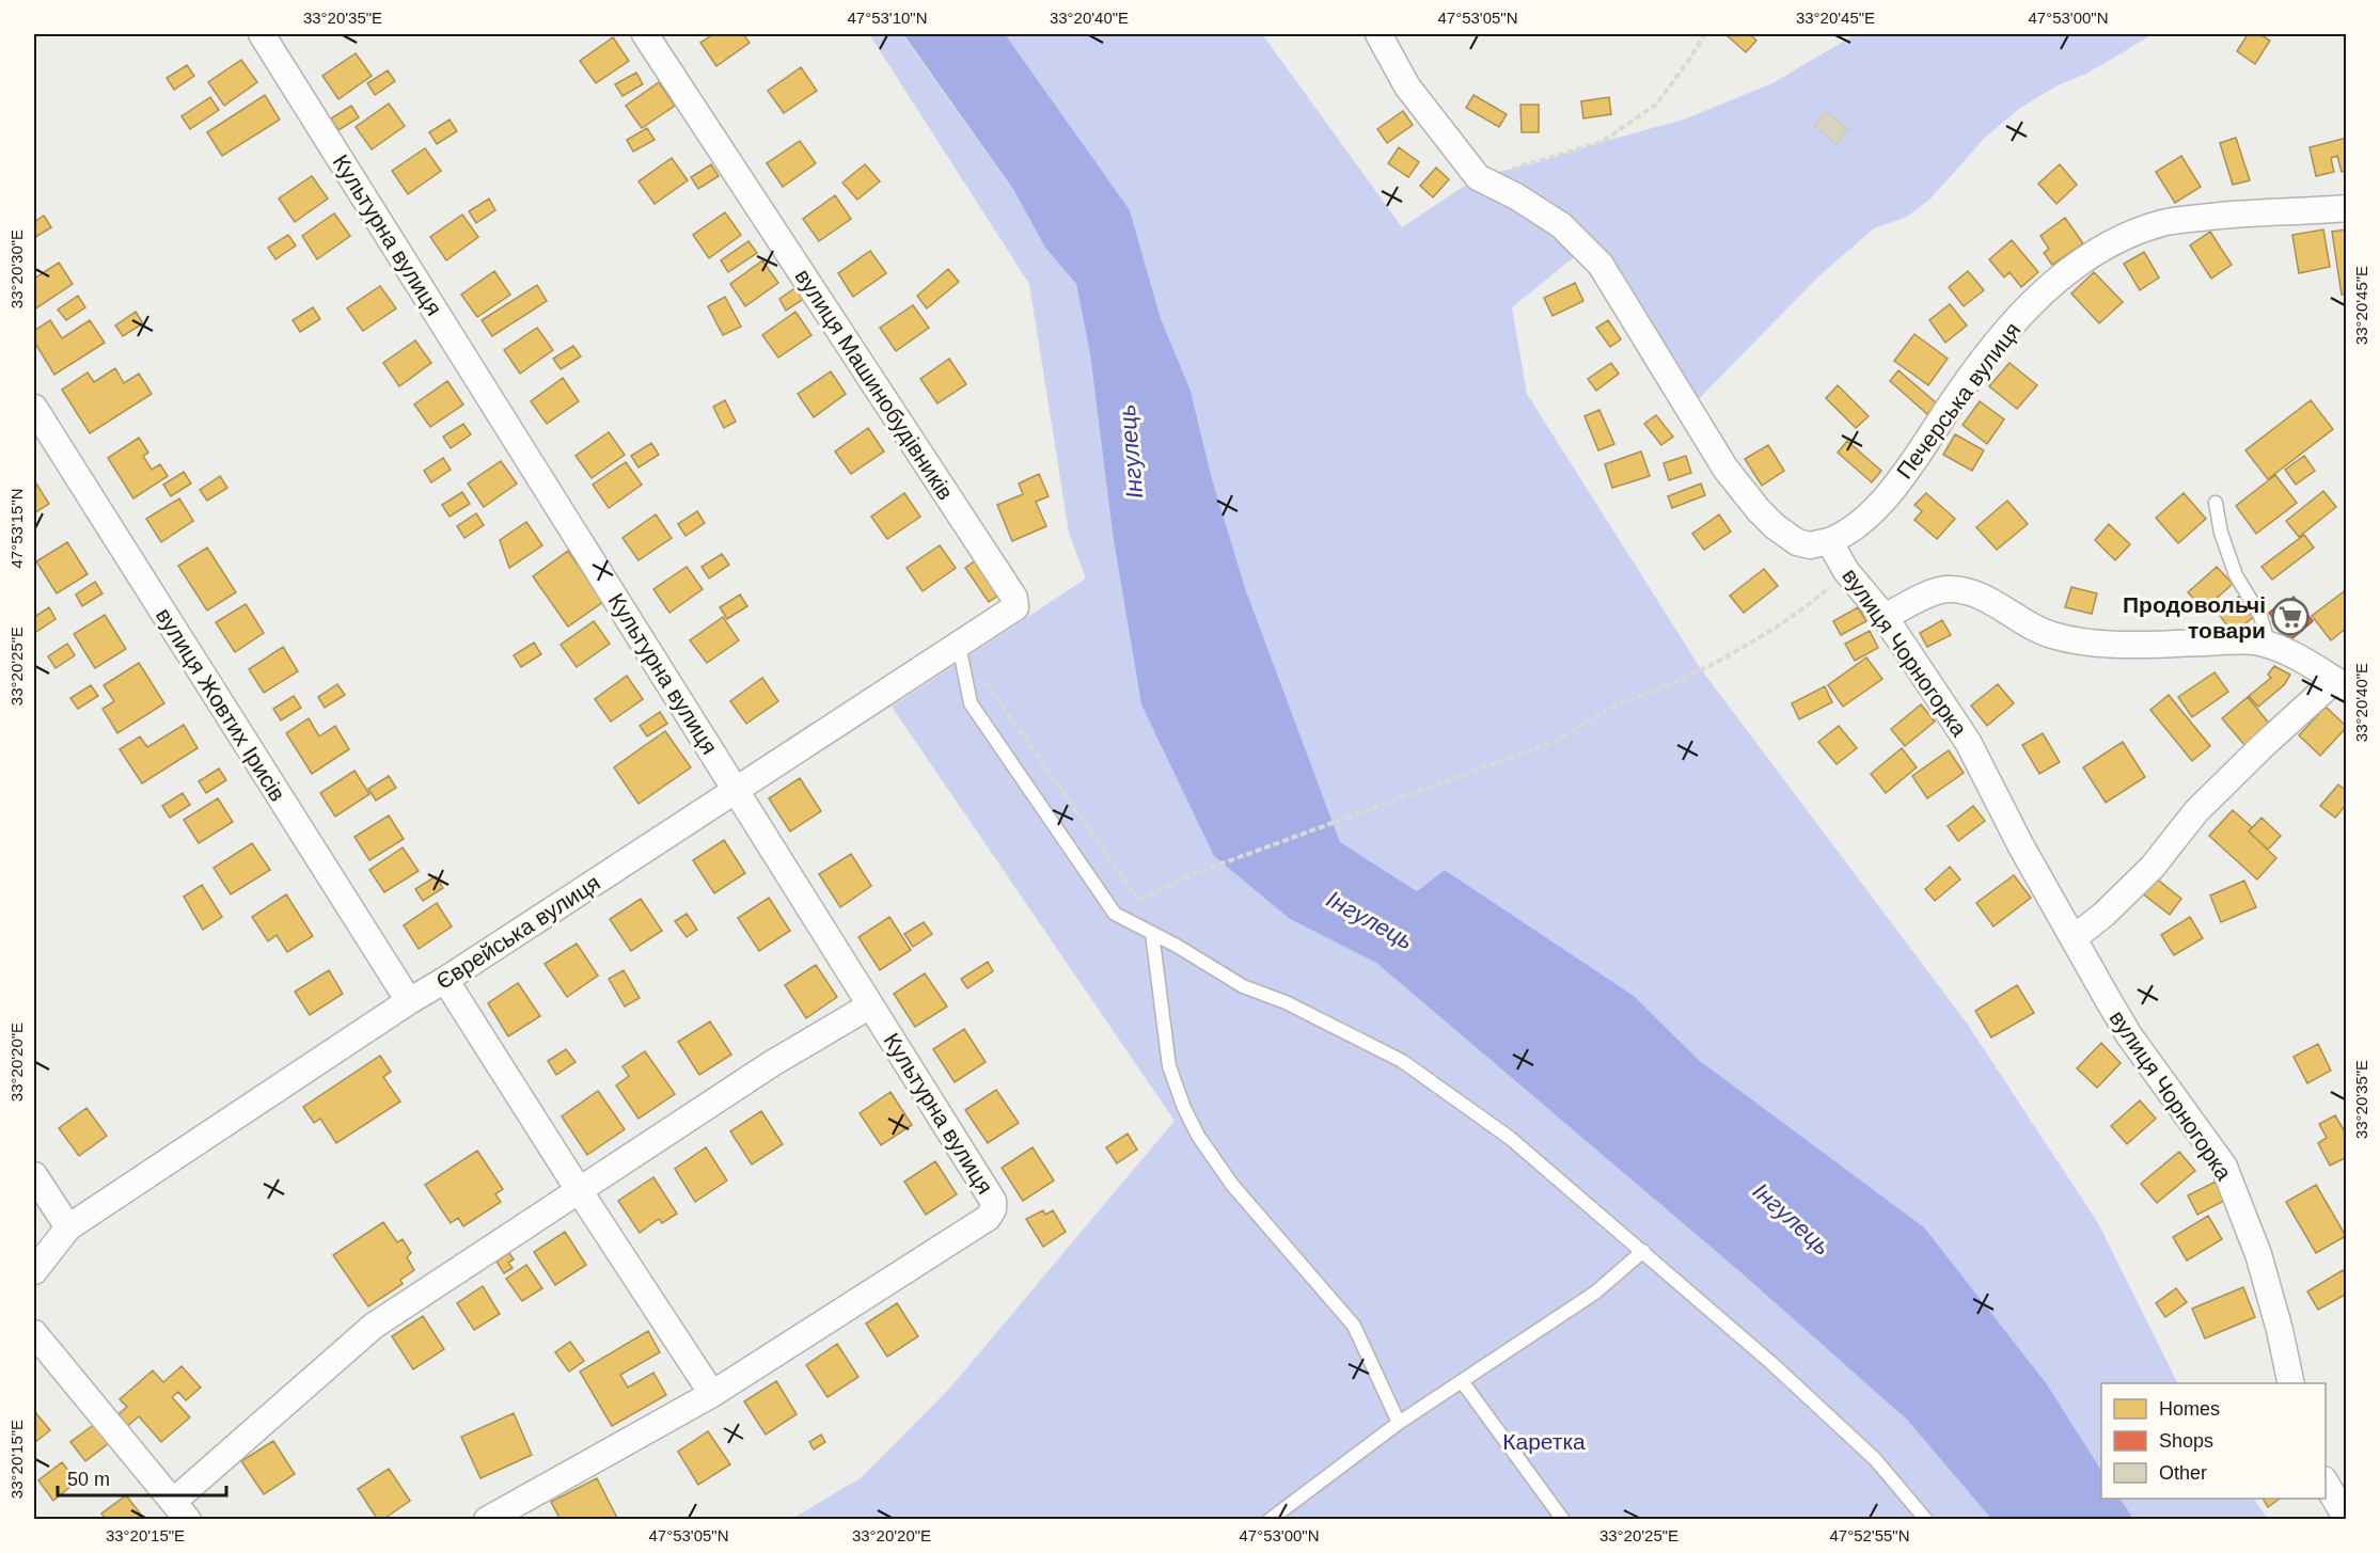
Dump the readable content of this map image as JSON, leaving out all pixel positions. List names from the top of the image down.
{
  "streets": {
    "street": [
      "Культурна вулиця",
      "вулиця Машинобудівників",
      "Печерська вулиця",
      "вулиця Чорногорка",
      "вулиця Жовтих Ірисів",
      "Єврейська вулиця"
    ]
  },
  "crossings": [
    ["Культурна вулиця", "Єврейська вулиця"],
    ["вулиця Машинобудівників", "Єврейська вулиця"],
    ["Печерська вулиця", "вулиця Чорногорка"],
    ["вулиця Жовтих Ірисів", "Єврейська вулиця"]
  ],
  "water": ["Інгулець"],
  "parks": ["Каретка"],
  "places": {
    "supermarket": ["Продовольчі товари"]
  },
  "legend": ["Homes", "Shops", "Other"],
  "scale_bar": "50 m",
  "coordinates": [
    "33°20'35\"E",
    "47°53'10\"N",
    "33°20'40\"E",
    "47°53'05\"N",
    "33°20'45\"E",
    "47°53'00\"N",
    "33°20'30\"E",
    "47°53'15\"N",
    "33°20'25\"E",
    "33°20'20\"E",
    "33°20'15\"E",
    "47°52'55\"N"
  ]
}
